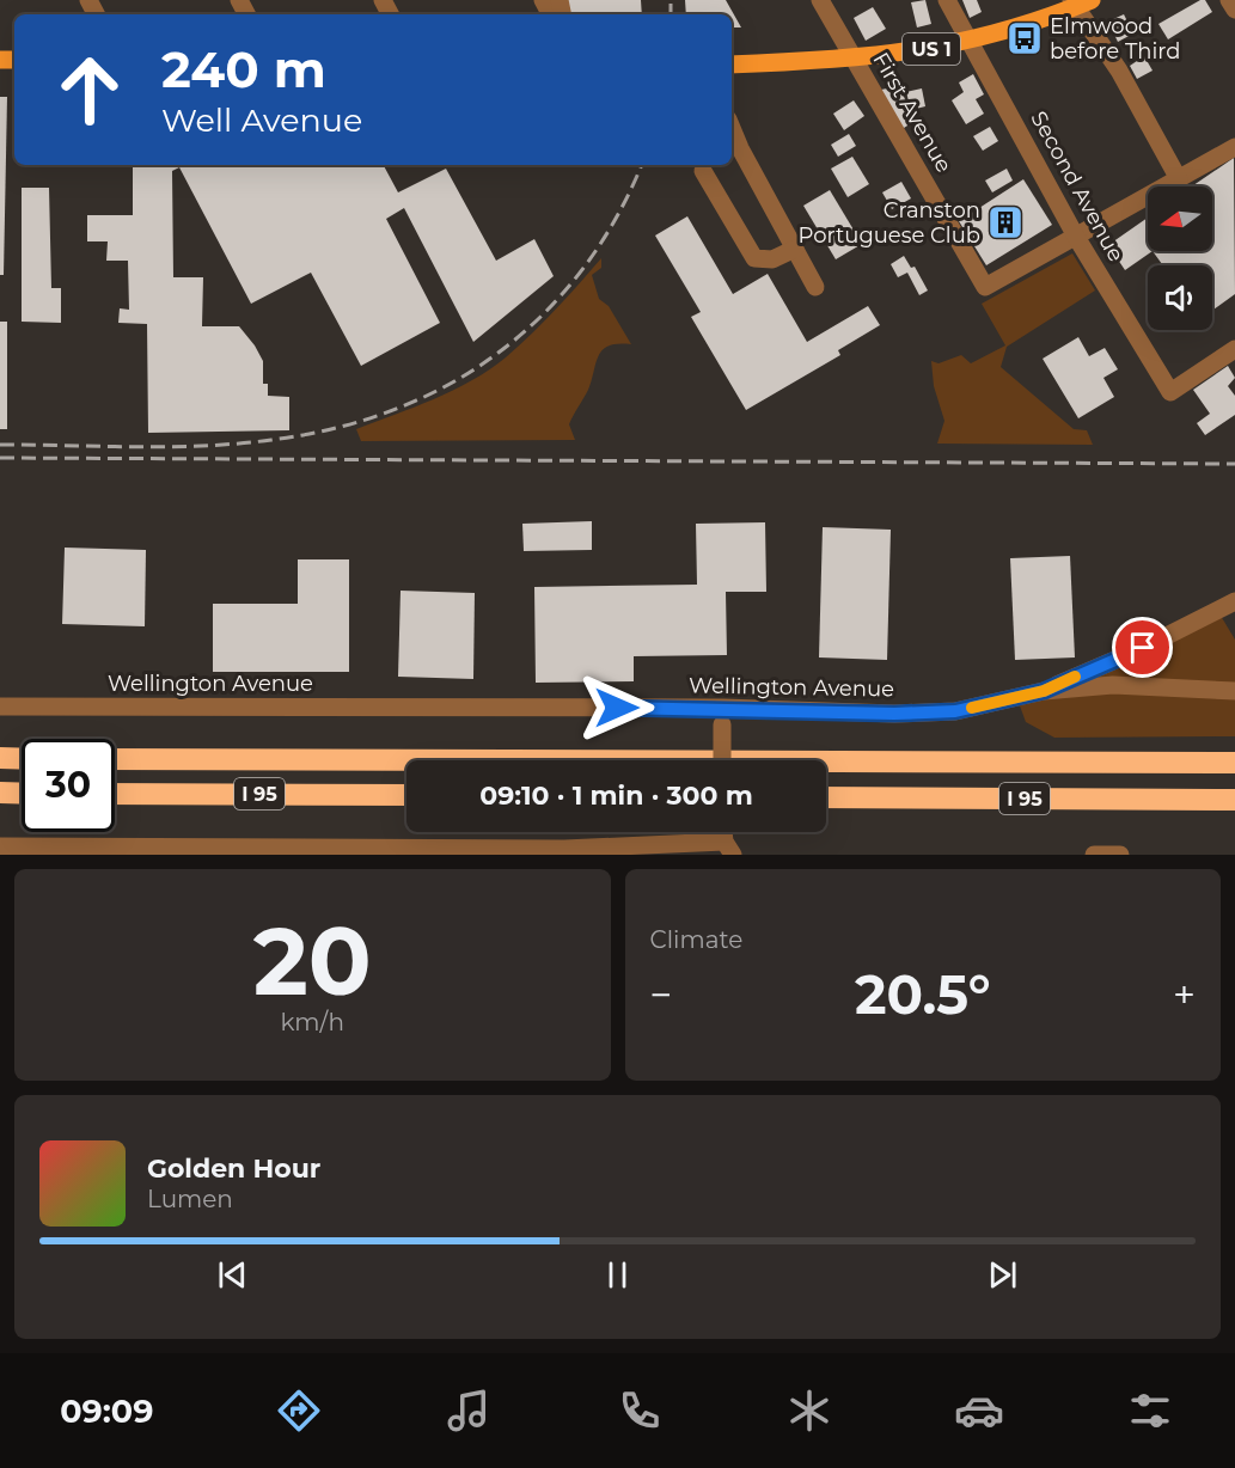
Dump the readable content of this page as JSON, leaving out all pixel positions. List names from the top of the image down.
{
  "streets": {
    "highway": ["I 95"],
    "main road": ["US 1"],
    "street": ["First Avenue", "Second Avenue", "Wellington Avenue"]
  },
  "crossings": [
    ["US 1", "First Avenue"],
    ["US 1", "Second Avenue"],
    ["First Avenue", "Second Avenue"]
  ],
  "places": {
    "bus stop": ["Elmwood before Third"],
    "building": ["Cranston Portuguese Club"]
  },
  "north": "left",
  "page": {
    "turn": ["240 m", "Well Avenue"],
    "limit": "30",
    "trip": "09:10 · 1 min · 300 m",
    "tile": [
      ["20", "km/h"],
      "Climate"
    ],
    "heat": ["−", "20.5°", "+"],
    "song": ["Golden Hour", "Lumen"],
    "tabs": "09:09"
  }
}
